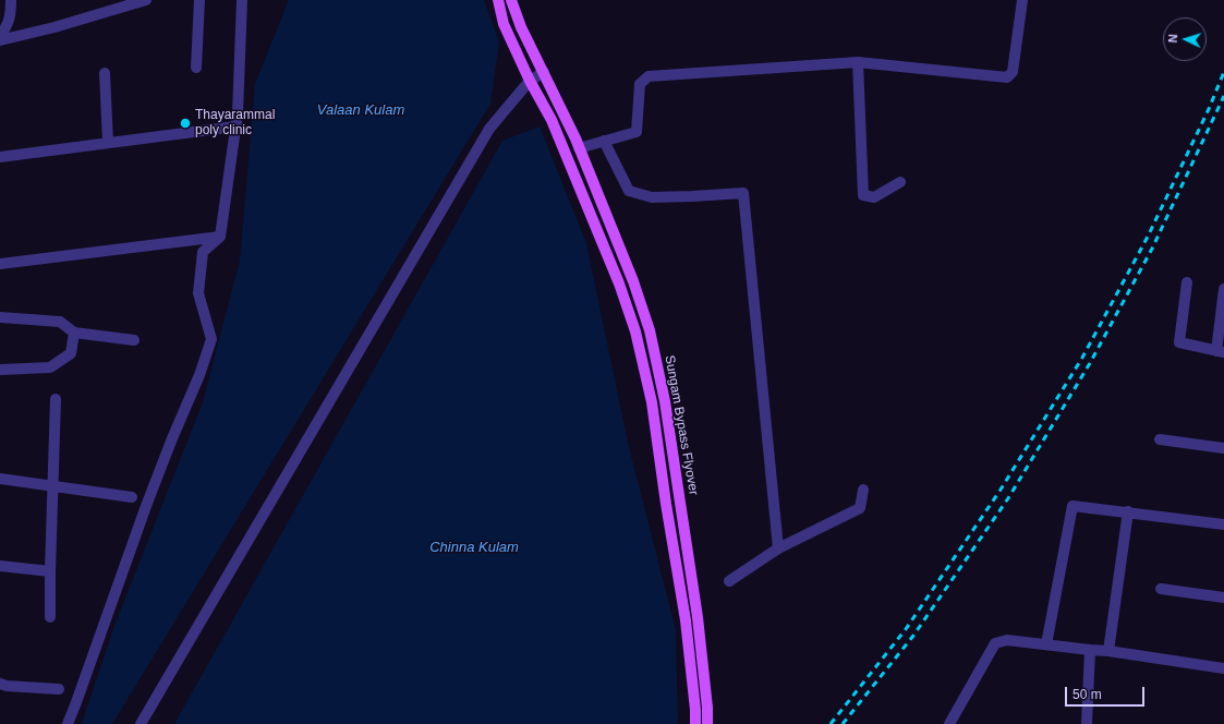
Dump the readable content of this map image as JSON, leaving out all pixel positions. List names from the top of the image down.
{
  "streets": {
    "main road": ["Sungam Bypass Flyover"]
  },
  "water": ["Valaan Kulam", "Chinna Kulam"],
  "places": ["Thayarammal poly clinic"],
  "scale_bar": "50 m",
  "north": "left"
}
